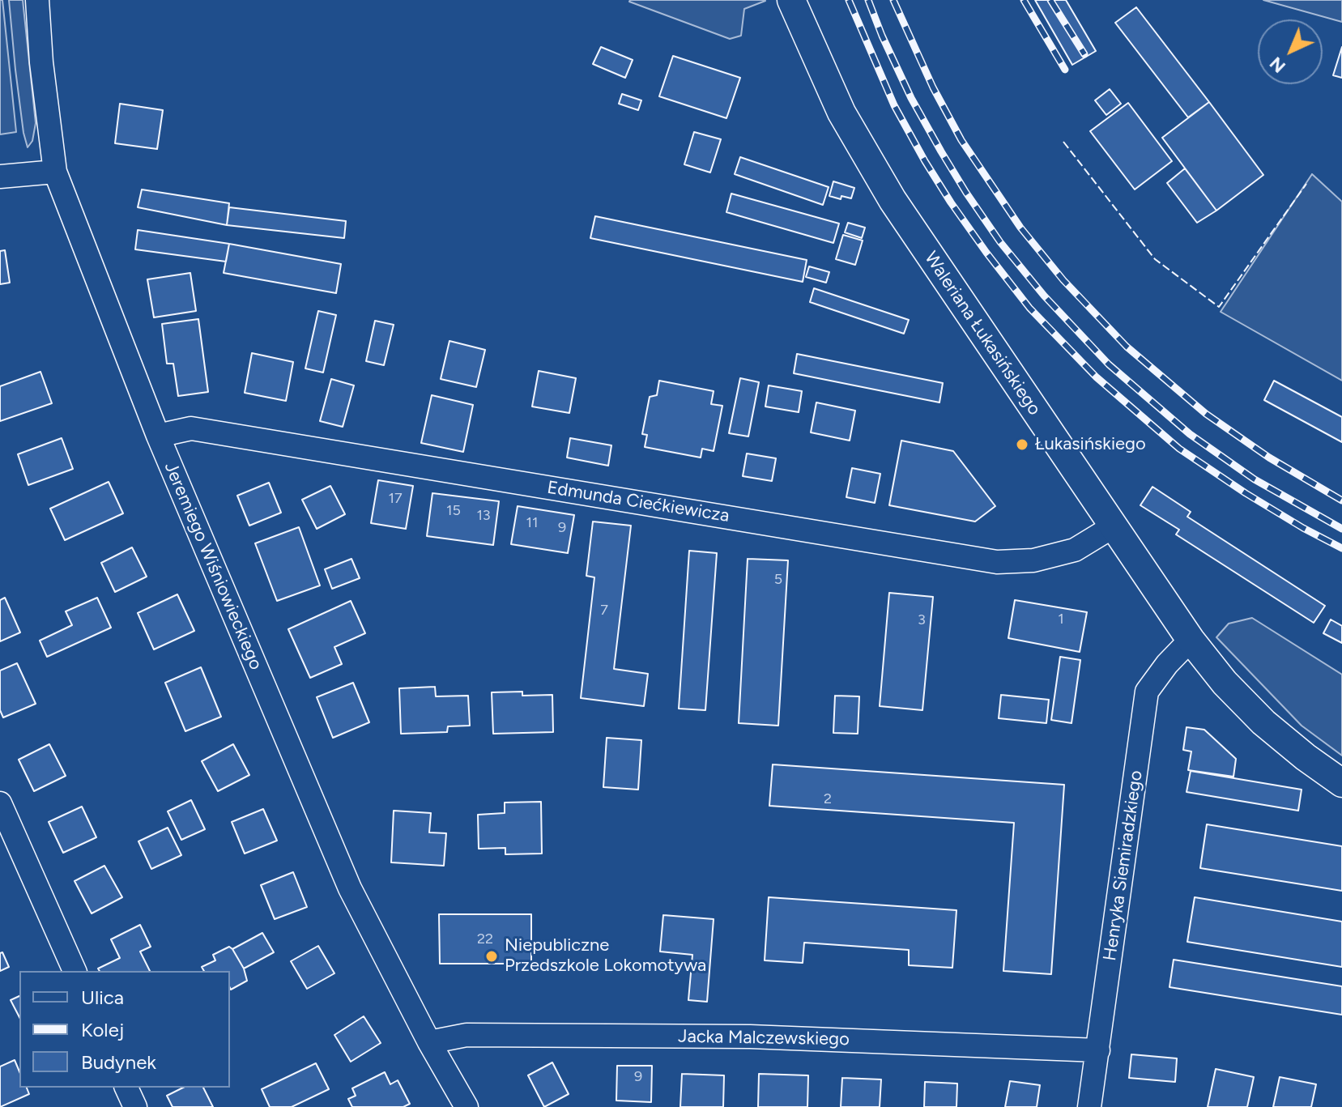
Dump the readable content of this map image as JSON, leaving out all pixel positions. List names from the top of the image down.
{
  "streets": {
    "street": [
      "Waleriana Łukasińskiego",
      "Edmunda Ciećkiewicza",
      "Jeremiego Wiśniowieckiego",
      "Henryka Siemiradzkiego",
      "Jacka Malczewskiego"
    ]
  },
  "crossings": [
    ["Waleriana Łukasińskiego", "Edmunda Ciećkiewicza"],
    ["Waleriana Łukasińskiego", "Henryka Siemiradzkiego"],
    ["Edmunda Ciećkiewicza", "Jeremiego Wiśniowieckiego"],
    ["Jeremiego Wiśniowieckiego", "Jacka Malczewskiego"],
    ["Henryka Siemiradzkiego", "Jacka Malczewskiego"]
  ],
  "places": ["Łukasińskiego", "Niepubliczne Przedszkole Lokomotywa"],
  "house_numbers": [
    "17",
    "15",
    "13",
    "11",
    "9",
    "5",
    "7",
    "1",
    "3",
    "2",
    "22",
    "9"
  ],
  "legend": ["Ulica", "Kolej", "Budynek"],
  "north": "bottom left"
}
